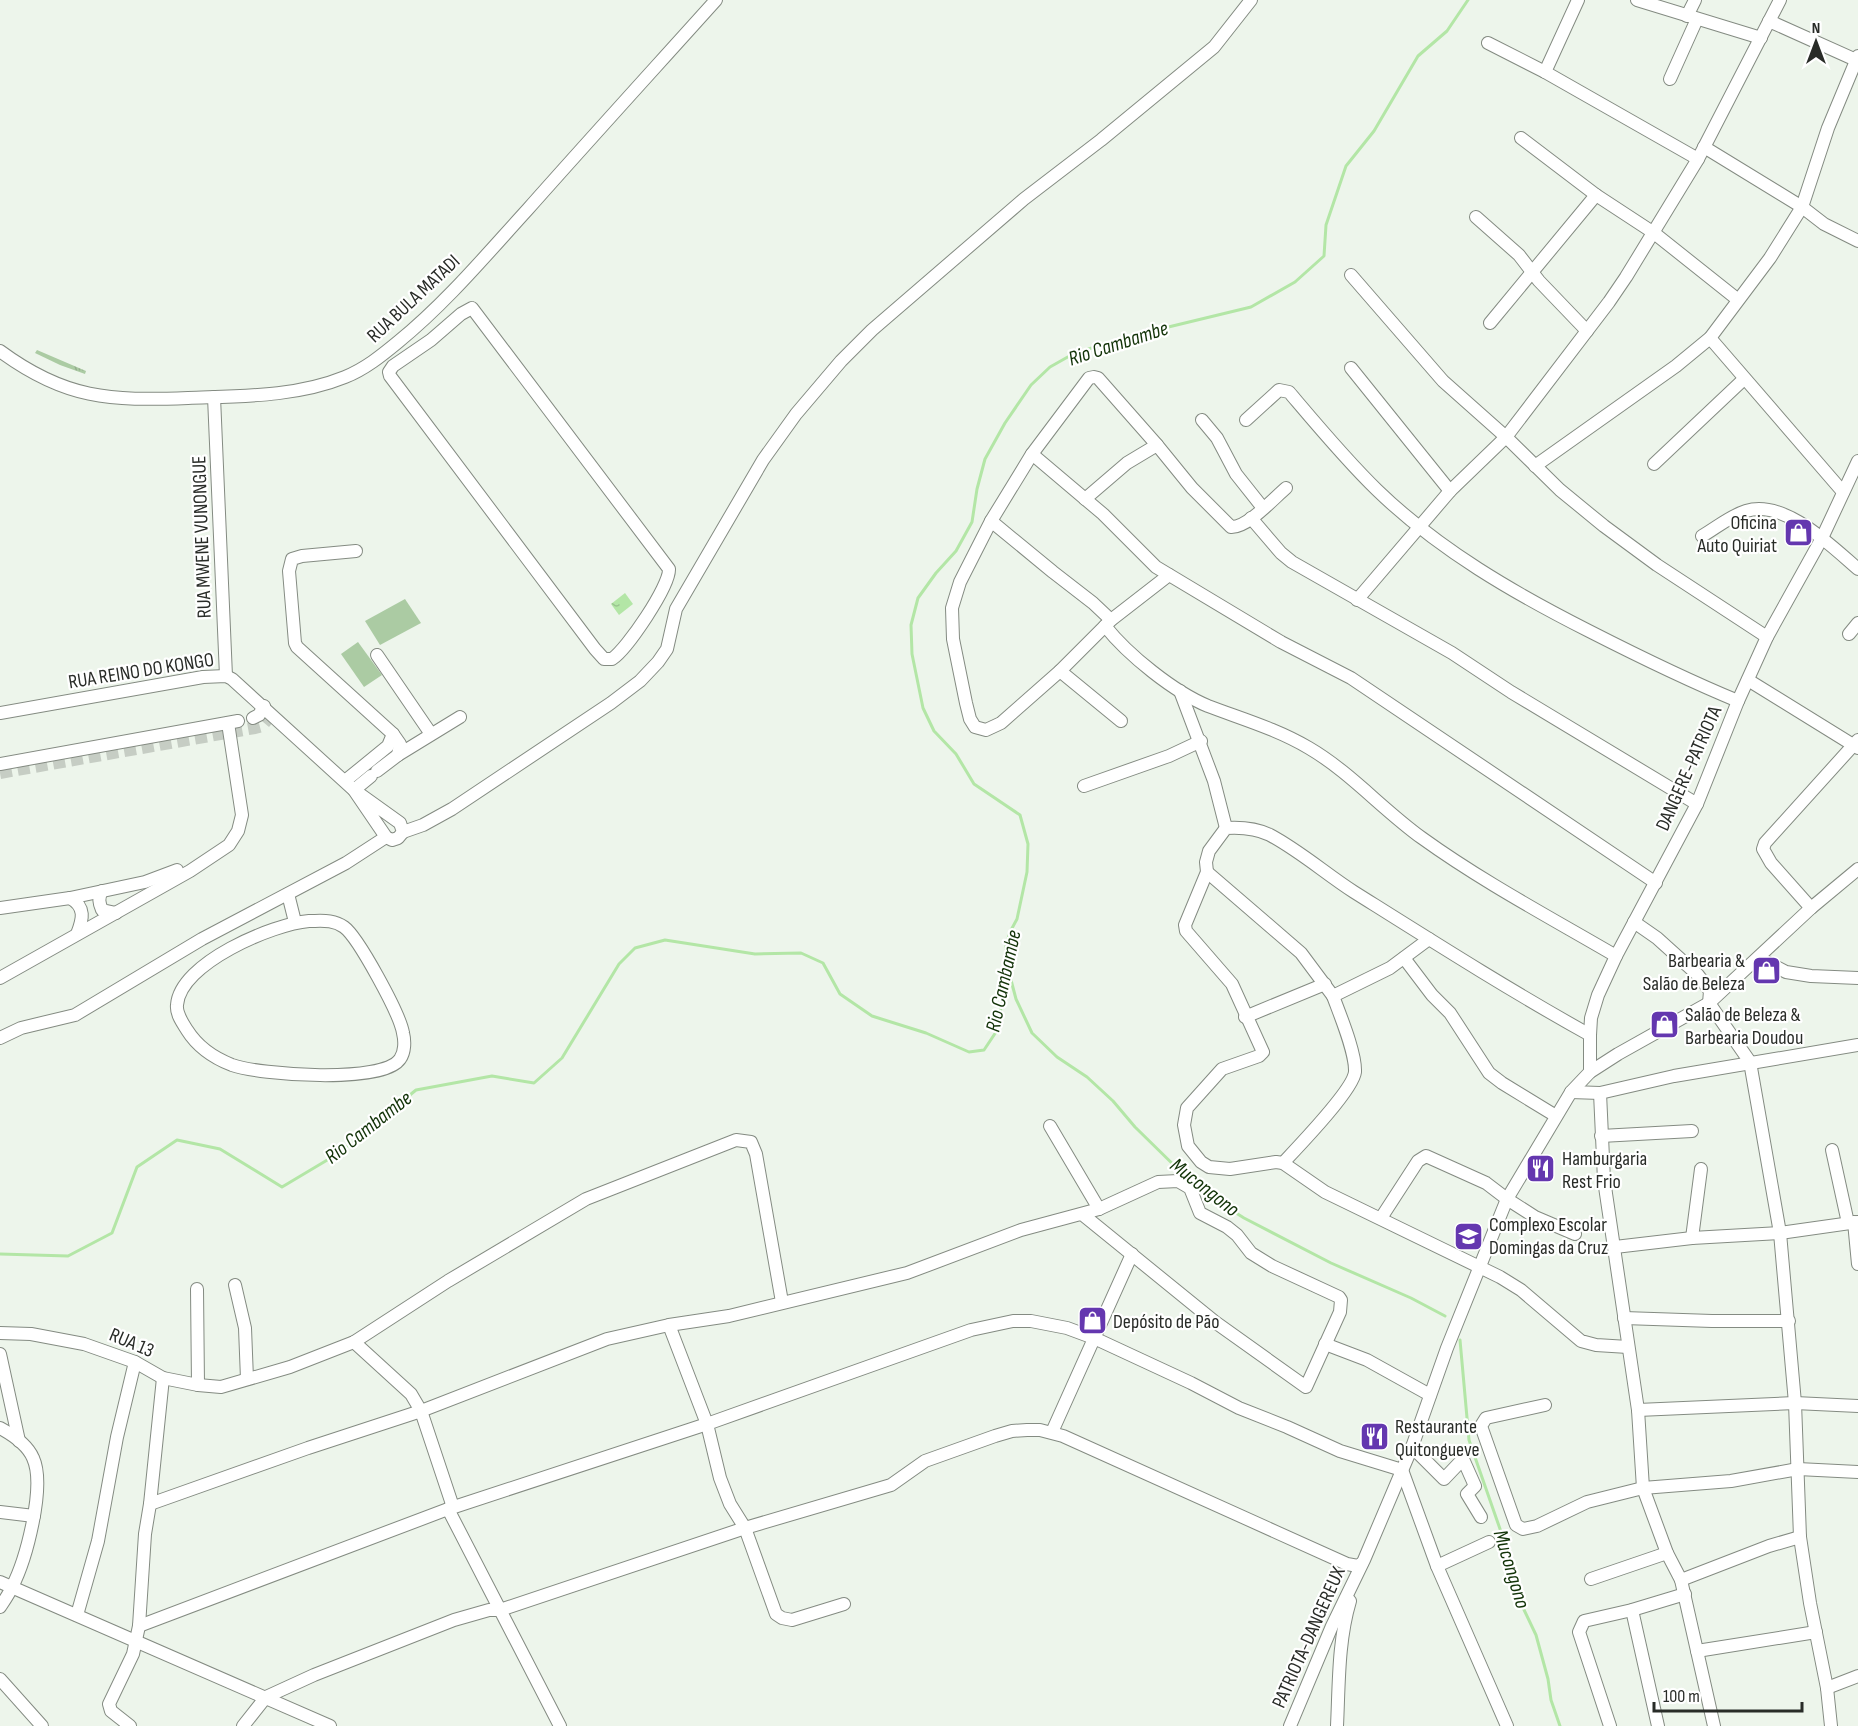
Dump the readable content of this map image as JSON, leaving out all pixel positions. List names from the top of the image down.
{
  "streets": {
    "street": [
      "RUA BULA MATADI",
      "RUA MWENE VUNONGUE",
      "RUA REINO DO KONGO",
      "DANGERE-PATRIOTA",
      "RUA 13",
      "PATRIOTA-DANGEREUX"
    ]
  },
  "crossings": [
    ["RUA BULA MATADI", "RUA MWENE VUNONGUE"],
    ["RUA MWENE VUNONGUE", "RUA REINO DO KONGO"]
  ],
  "water": ["Rio Cambambe", "Mucongono"],
  "places": {
    "shop": [
      "Oficina Auto Quiriat",
      "Barbearia & Salão de Beleza",
      "Salão de Beleza & Barbearia Doudou",
      "Depósito de Pão"
    ],
    "restaurant": ["Hamburgaria Rest Frio", "Restaurante Quitongueve"],
    "school or university": ["Complexo Escolar Domingas da Cruz"]
  },
  "scale_bar": "100 m",
  "north": "top"
}
